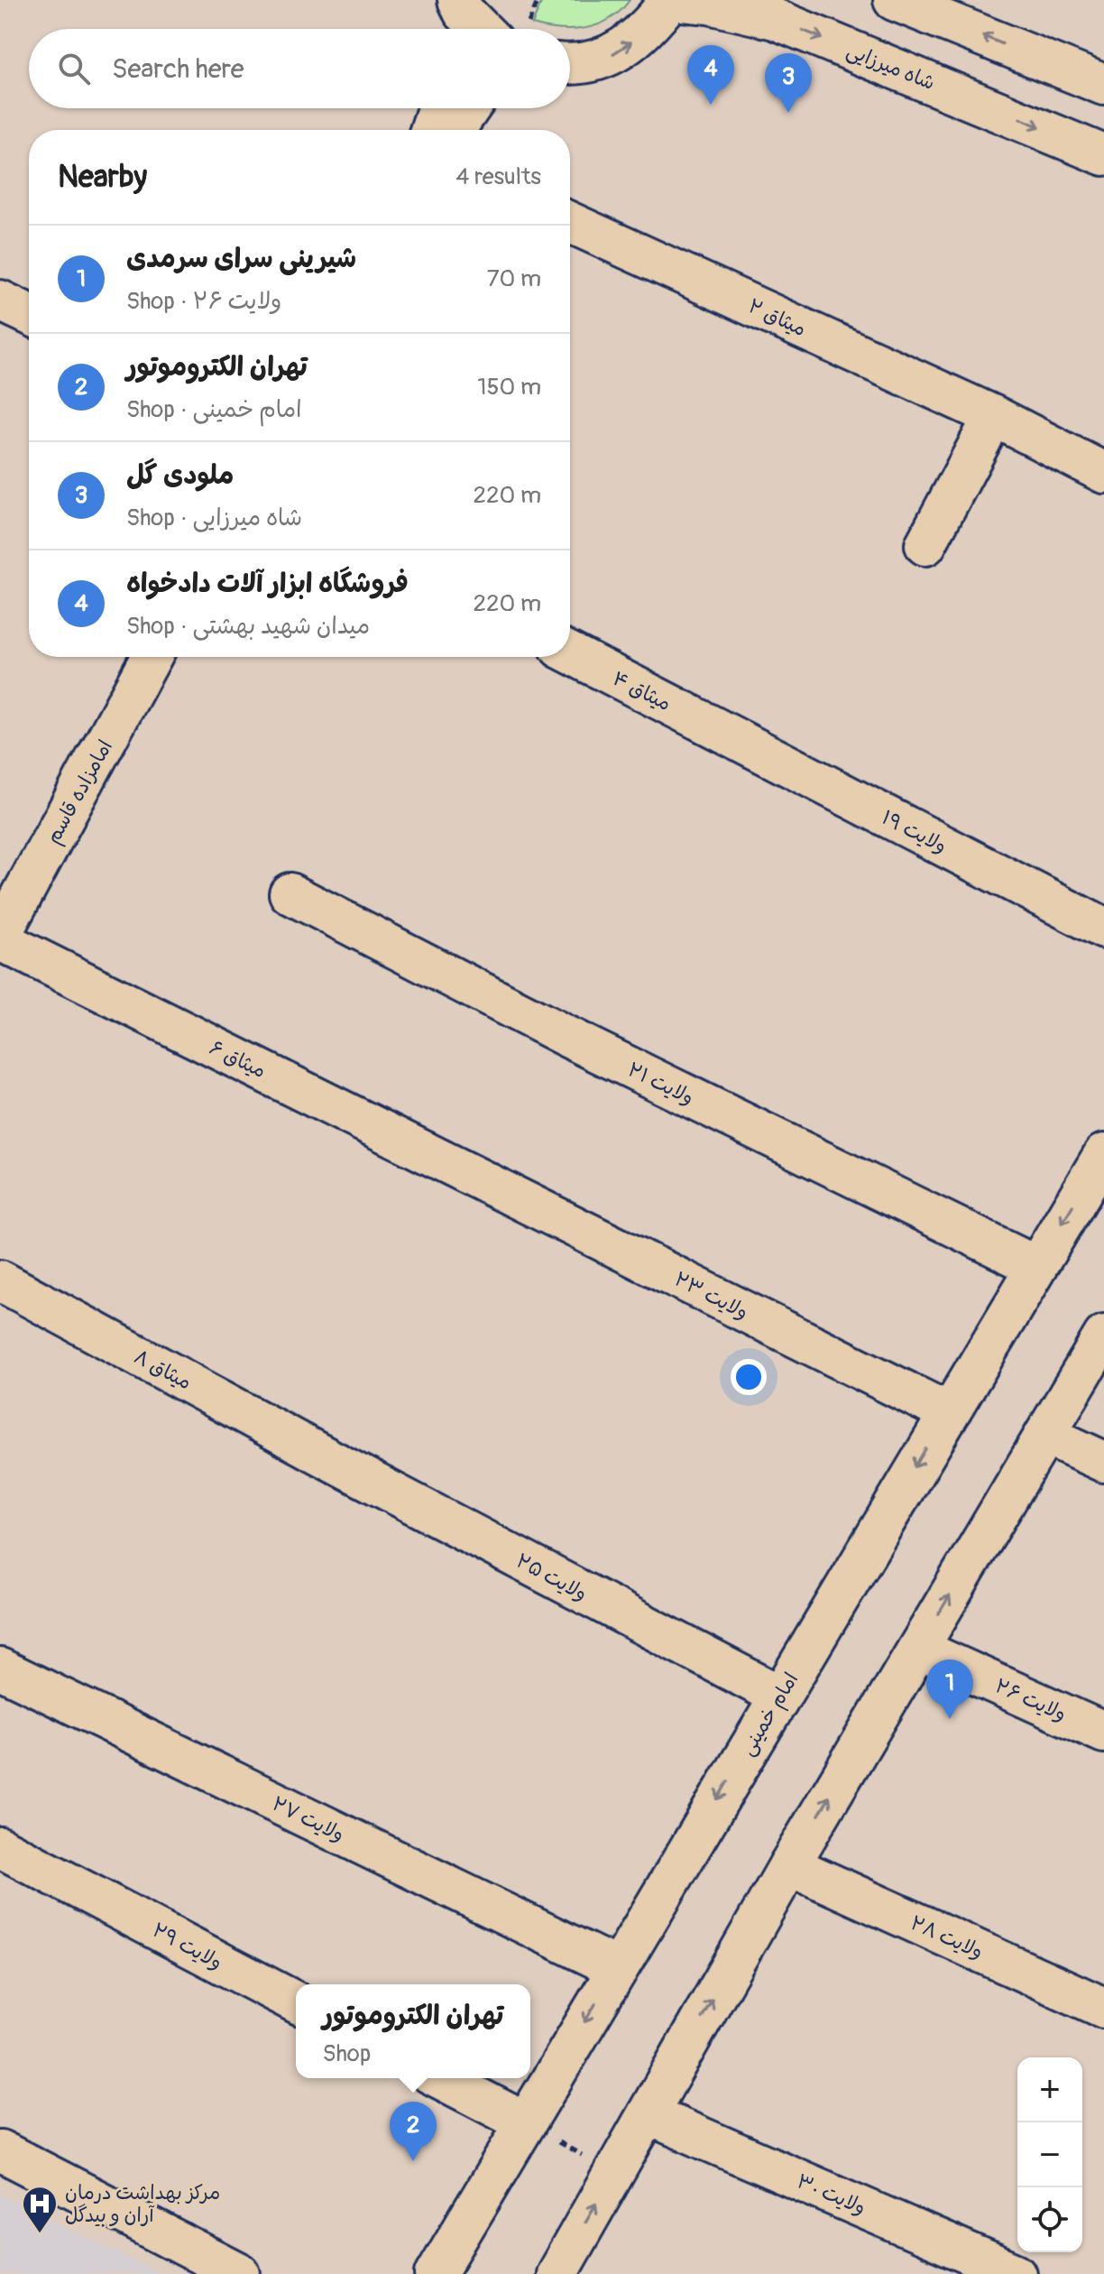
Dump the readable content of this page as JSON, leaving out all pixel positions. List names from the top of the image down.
{
  "streets": {
    "street": [
      "شاه میرزایی",
      "میثاق ۲",
      "میثاق ۴",
      "امامزاده قاسم",
      "ولایت ۱۹",
      "میثاق ۶",
      "ولایت ۲۱",
      "ولایت ۲۳",
      "میثاق ۸",
      "ولایت ۲۵",
      "ولایت ۲۶",
      "امام خمینی",
      "ولایت ۲۷",
      "ولایت ۲۸",
      "ولایت ۲۹",
      "ولایت ۳۰"
    ]
  },
  "crossings": [
    ["میثاق ۴", "ولایت ۱۹"],
    ["امامزاده قاسم", "میثاق ۶"],
    ["میثاق ۶", "ولایت ۲۳"],
    ["ولایت ۲۱", "امام خمینی"],
    ["ولایت ۲۳", "امام خمینی"],
    ["میثاق ۸", "ولایت ۲۵"],
    ["ولایت ۲۵", "امام خمینی"],
    ["امام خمینی", "ولایت ۲۷"]
  ],
  "places": {
    "hospital": ["مرکز بهداشت درمان آران و بیدگل"]
  },
  "page": {
    "search": "Search here",
    "pins": [
      "4",
      "3",
      "1",
      "2"
    ],
    "heading": ["Nearby", "4 results"],
    "list": [
      {
        "mark": "1",
        "name": "شیرینی سرای سرمدی",
        "note": "Shop · ولایت ۲۶",
        "value": "70 m"
      },
      {
        "mark": "2",
        "name": "تهران الکتروموتور",
        "note": "Shop · امام خمینی",
        "value": "150 m"
      },
      {
        "mark": "3",
        "name": "ملودی گل",
        "note": "Shop · شاه میرزایی",
        "value": "220 m"
      },
      {
        "mark": "4",
        "name": "فروشگاه ابزار آلات دادخواه",
        "note": "Shop · میدان شهید بهشتی",
        "value": "220 m"
      }
    ],
    "popup": ["تهران الکتروموتور", "Shop"],
    "map_buttons": ["+", "−"]
  }
}
